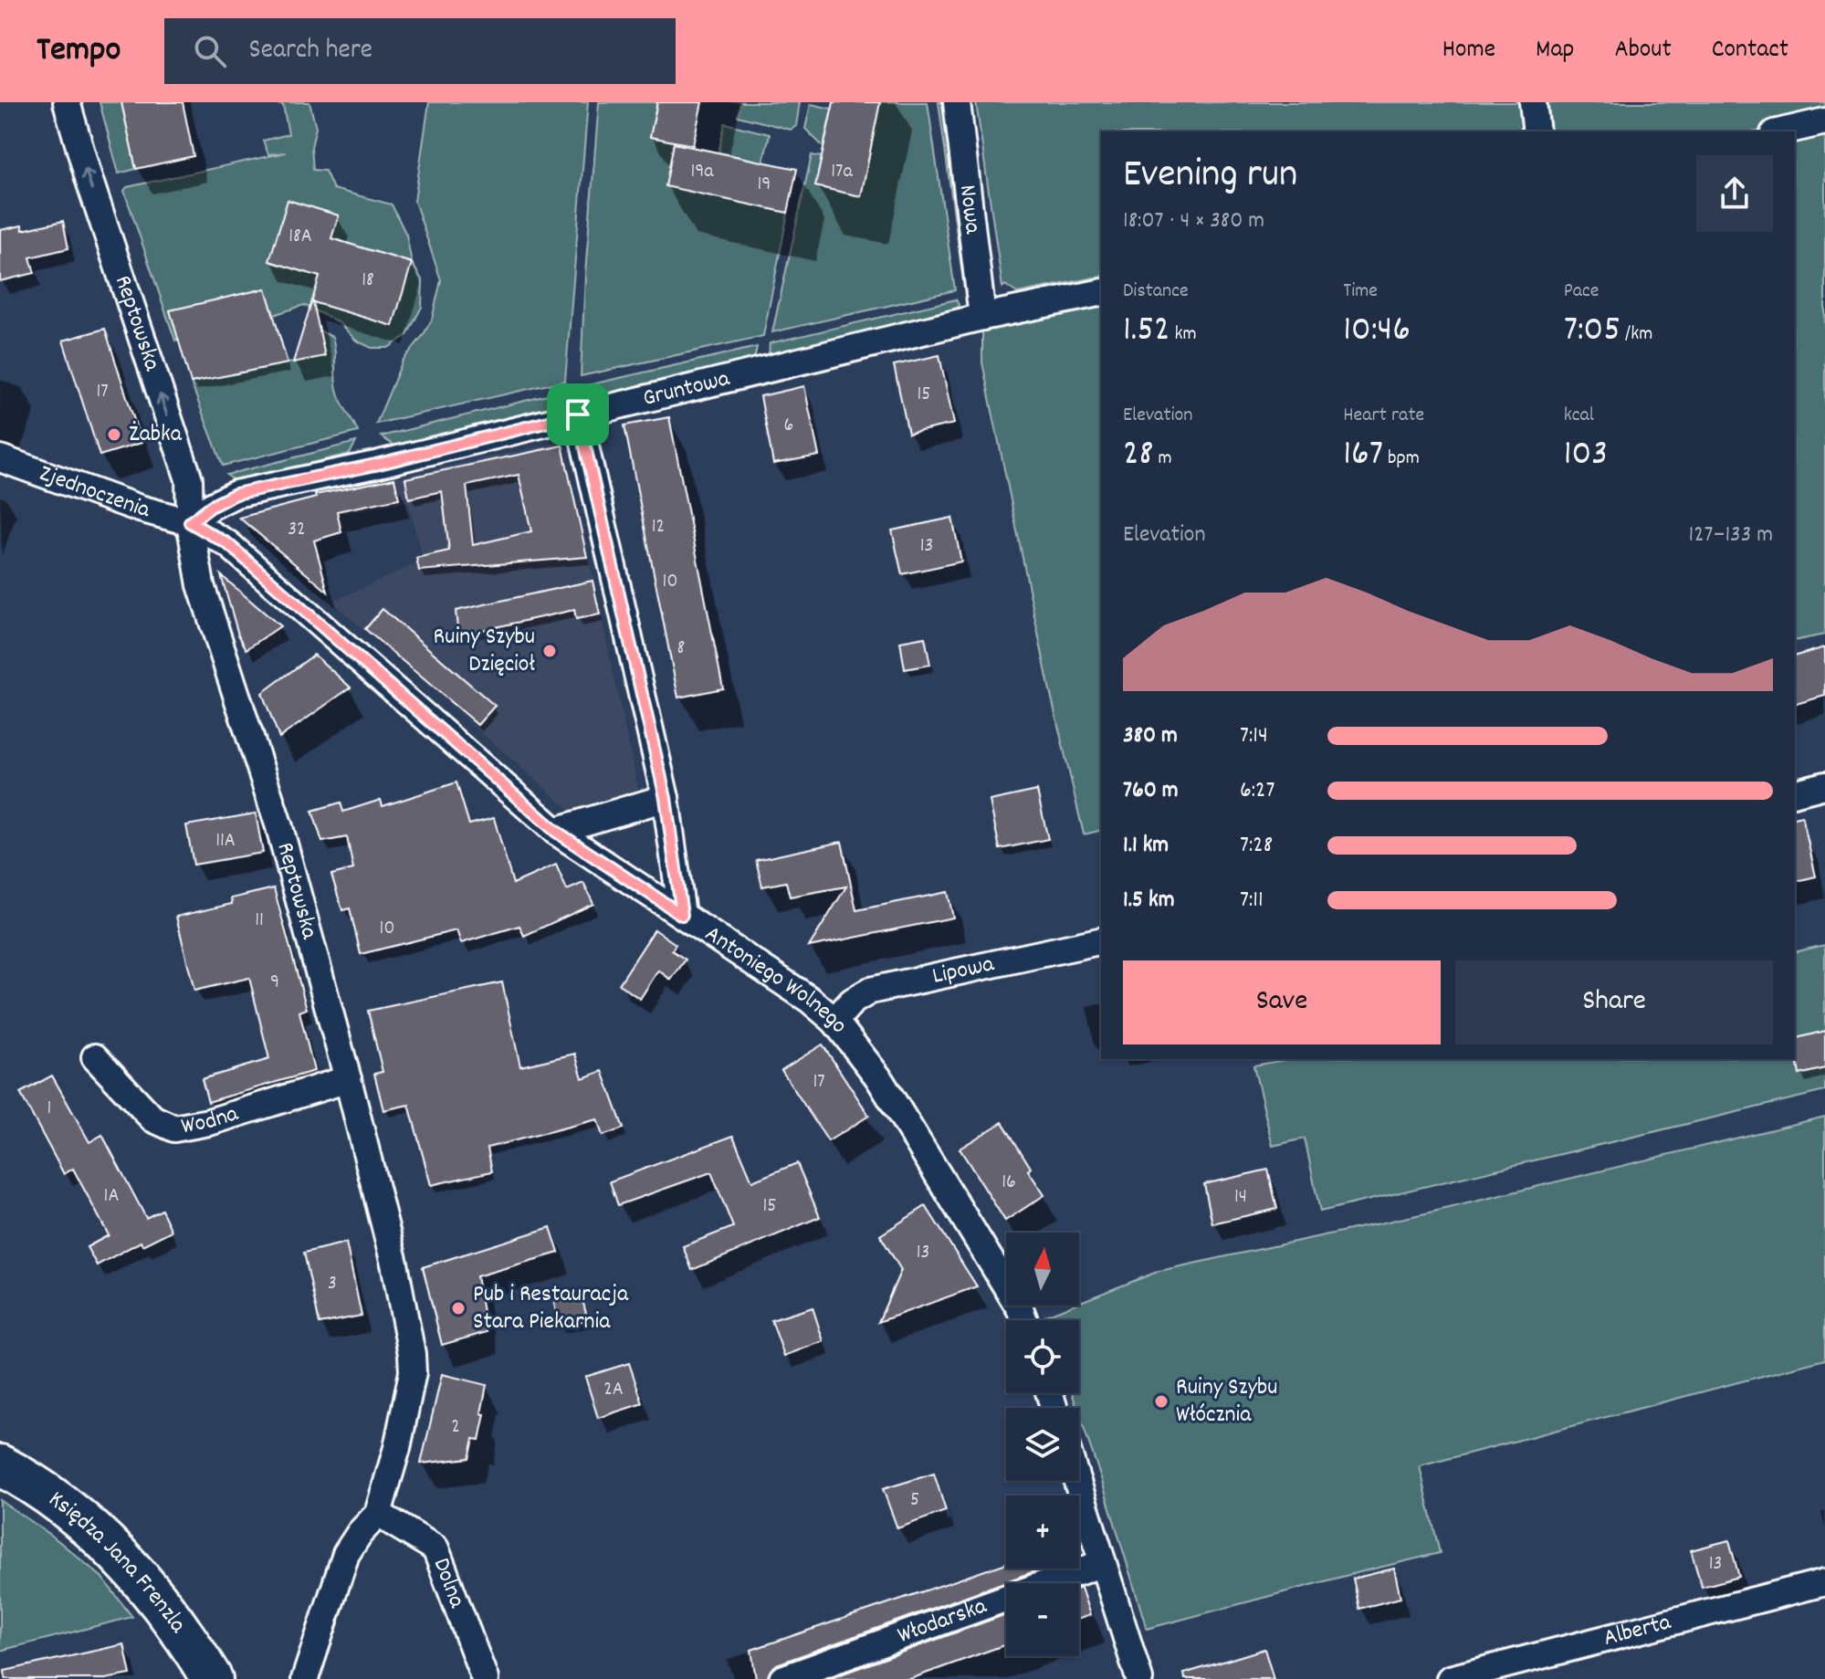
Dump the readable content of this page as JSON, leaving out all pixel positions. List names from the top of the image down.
{
  "streets": {
    "main road": ["Księdza Jana Frenzla"],
    "street": [
      "Nowa",
      "Reptowska",
      "Gruntowa",
      "Zjednoczenia",
      "Lipowa",
      "Antoniego Wolnego",
      "Wodna",
      "Dolna",
      "Włodarska",
      "Alberta"
    ]
  },
  "crossings": [
    ["Nowa", "Gruntowa"],
    ["Reptowska", "Gruntowa"],
    ["Reptowska", "Zjednoczenia"],
    ["Reptowska", "Antoniego Wolnego"],
    ["Reptowska", "Wodna"],
    ["Reptowska", "Dolna"],
    ["Gruntowa", "Zjednoczenia"],
    ["Gruntowa", "Antoniego Wolnego"],
    ["Zjednoczenia", "Antoniego Wolnego"],
    ["Lipowa", "Antoniego Wolnego"]
  ],
  "places": [
    "Żabka",
    "Ruiny Szybu Dzięcioł",
    "Pub i Restauracja Stara Piekarnia",
    "Ruiny Szybu Włócznia"
  ],
  "house_numbers": [
    "19a",
    "17a",
    "19",
    "18A",
    "18",
    "17",
    "15",
    "6",
    "12",
    "32",
    "13",
    "10",
    "8",
    "11A",
    "11",
    "10",
    "9",
    "17",
    "1",
    "16",
    "1A",
    "14",
    "15",
    "13",
    "3",
    "2A",
    "2",
    "5",
    "13"
  ],
  "north": "top",
  "page": {
    "header": "Tempo",
    "search": "Search here",
    "nav": [
      "Home",
      "Map",
      "About",
      "Contact"
    ],
    "heading": ["Evening run", "18:07 · 4 × 380 m"],
    "stats": [
      ["Distance", "1.52 km"],
      ["Time", "10:46"],
      ["Pace", "7:05 /km"],
      ["Elevation", "28 m"],
      ["Heart rate", "167 bpm"],
      ["kcal", "103"]
    ],
    "chart": ["Elevation", "127–133 m"],
    "list": [
      {
        "name": "380 m",
        "note": "7:14"
      },
      {
        "name": "760 m",
        "note": "6:27"
      },
      {
        "name": "1.1 km",
        "note": "7:28"
      },
      {
        "name": "1.5 km",
        "note": "7:11"
      }
    ],
    "buttons": ["Save", "Share"],
    "map_buttons": ["+", "−"]
  }
}
